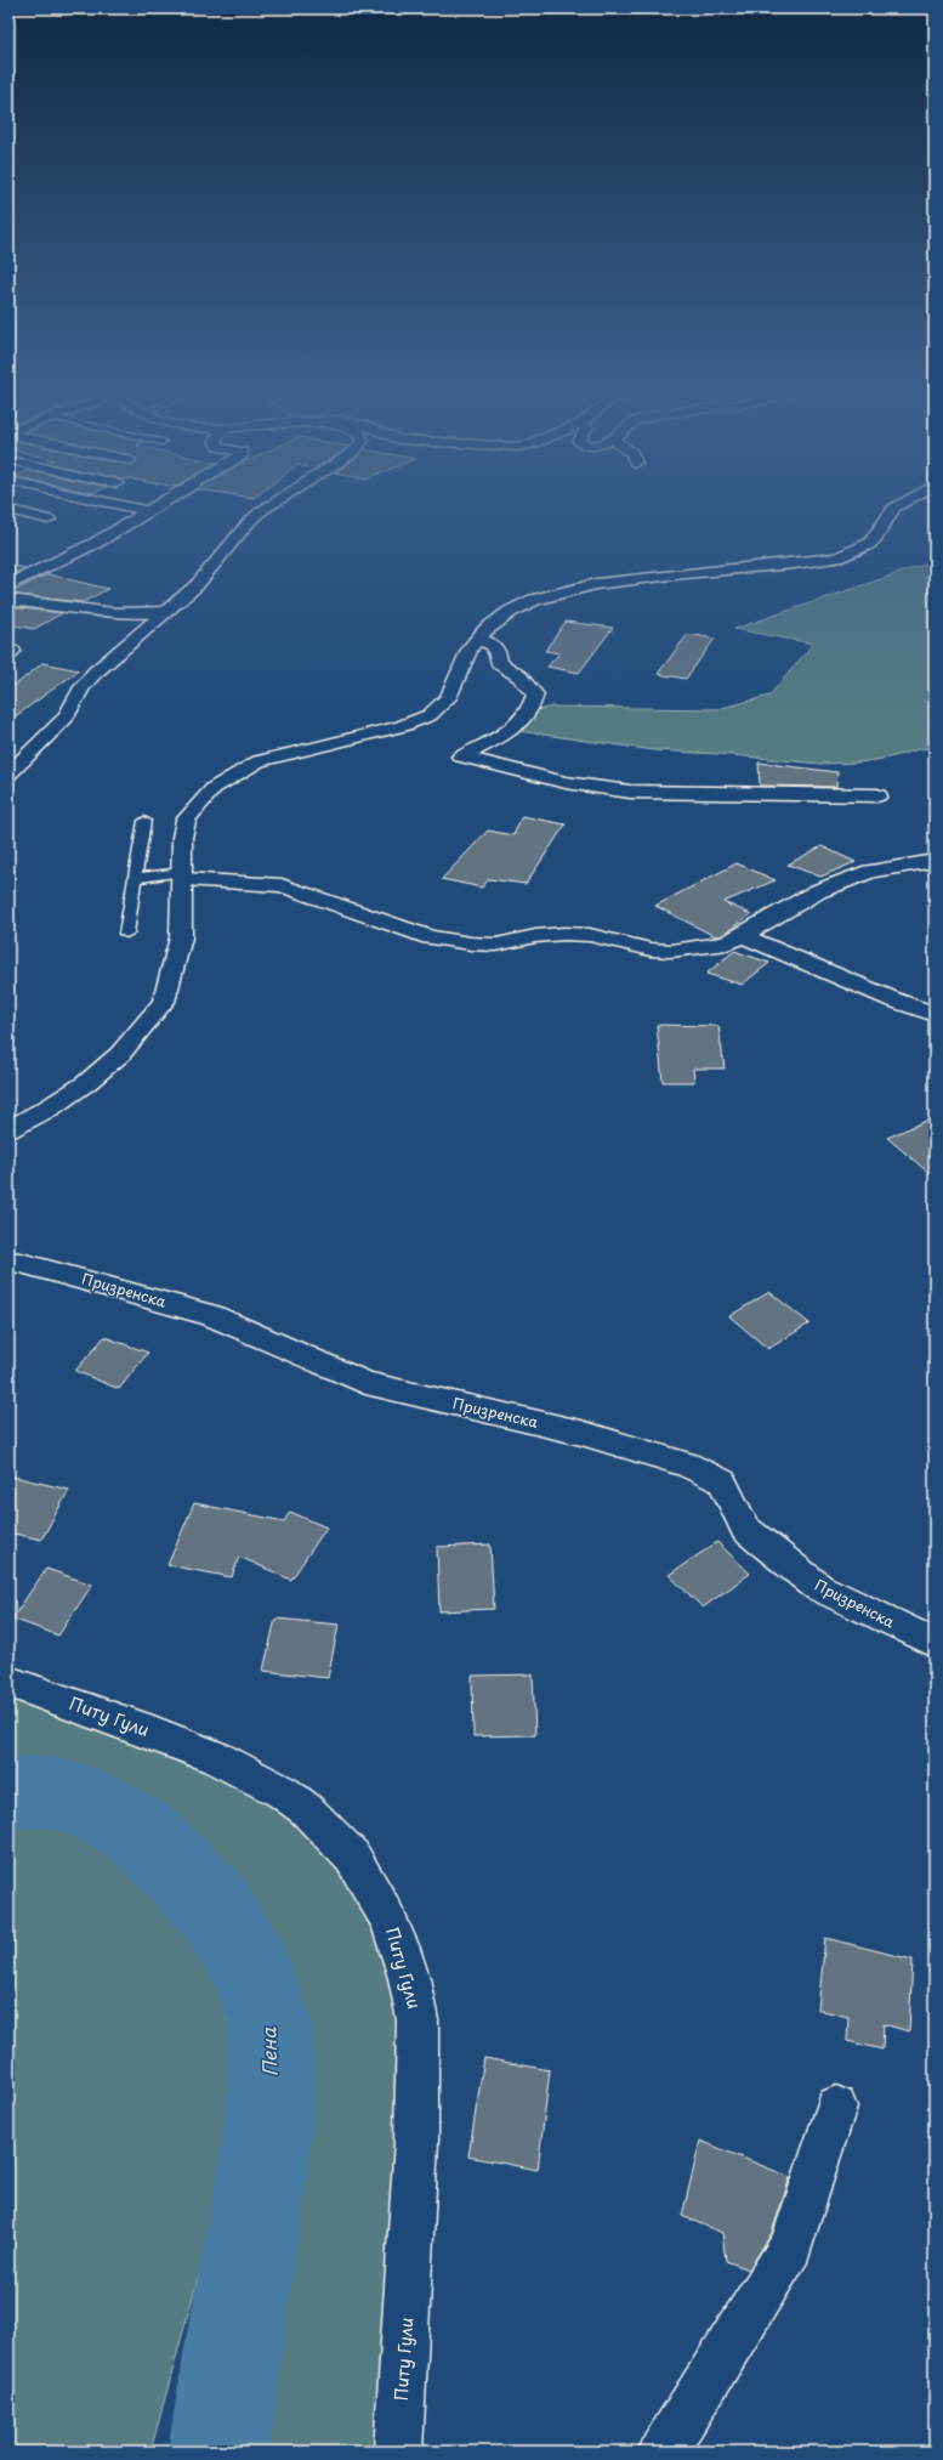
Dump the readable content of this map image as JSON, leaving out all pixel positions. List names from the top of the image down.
{
  "streets": {
    "street": ["Призренска", "Питу Гули"]
  },
  "water": ["Пена"]
}
